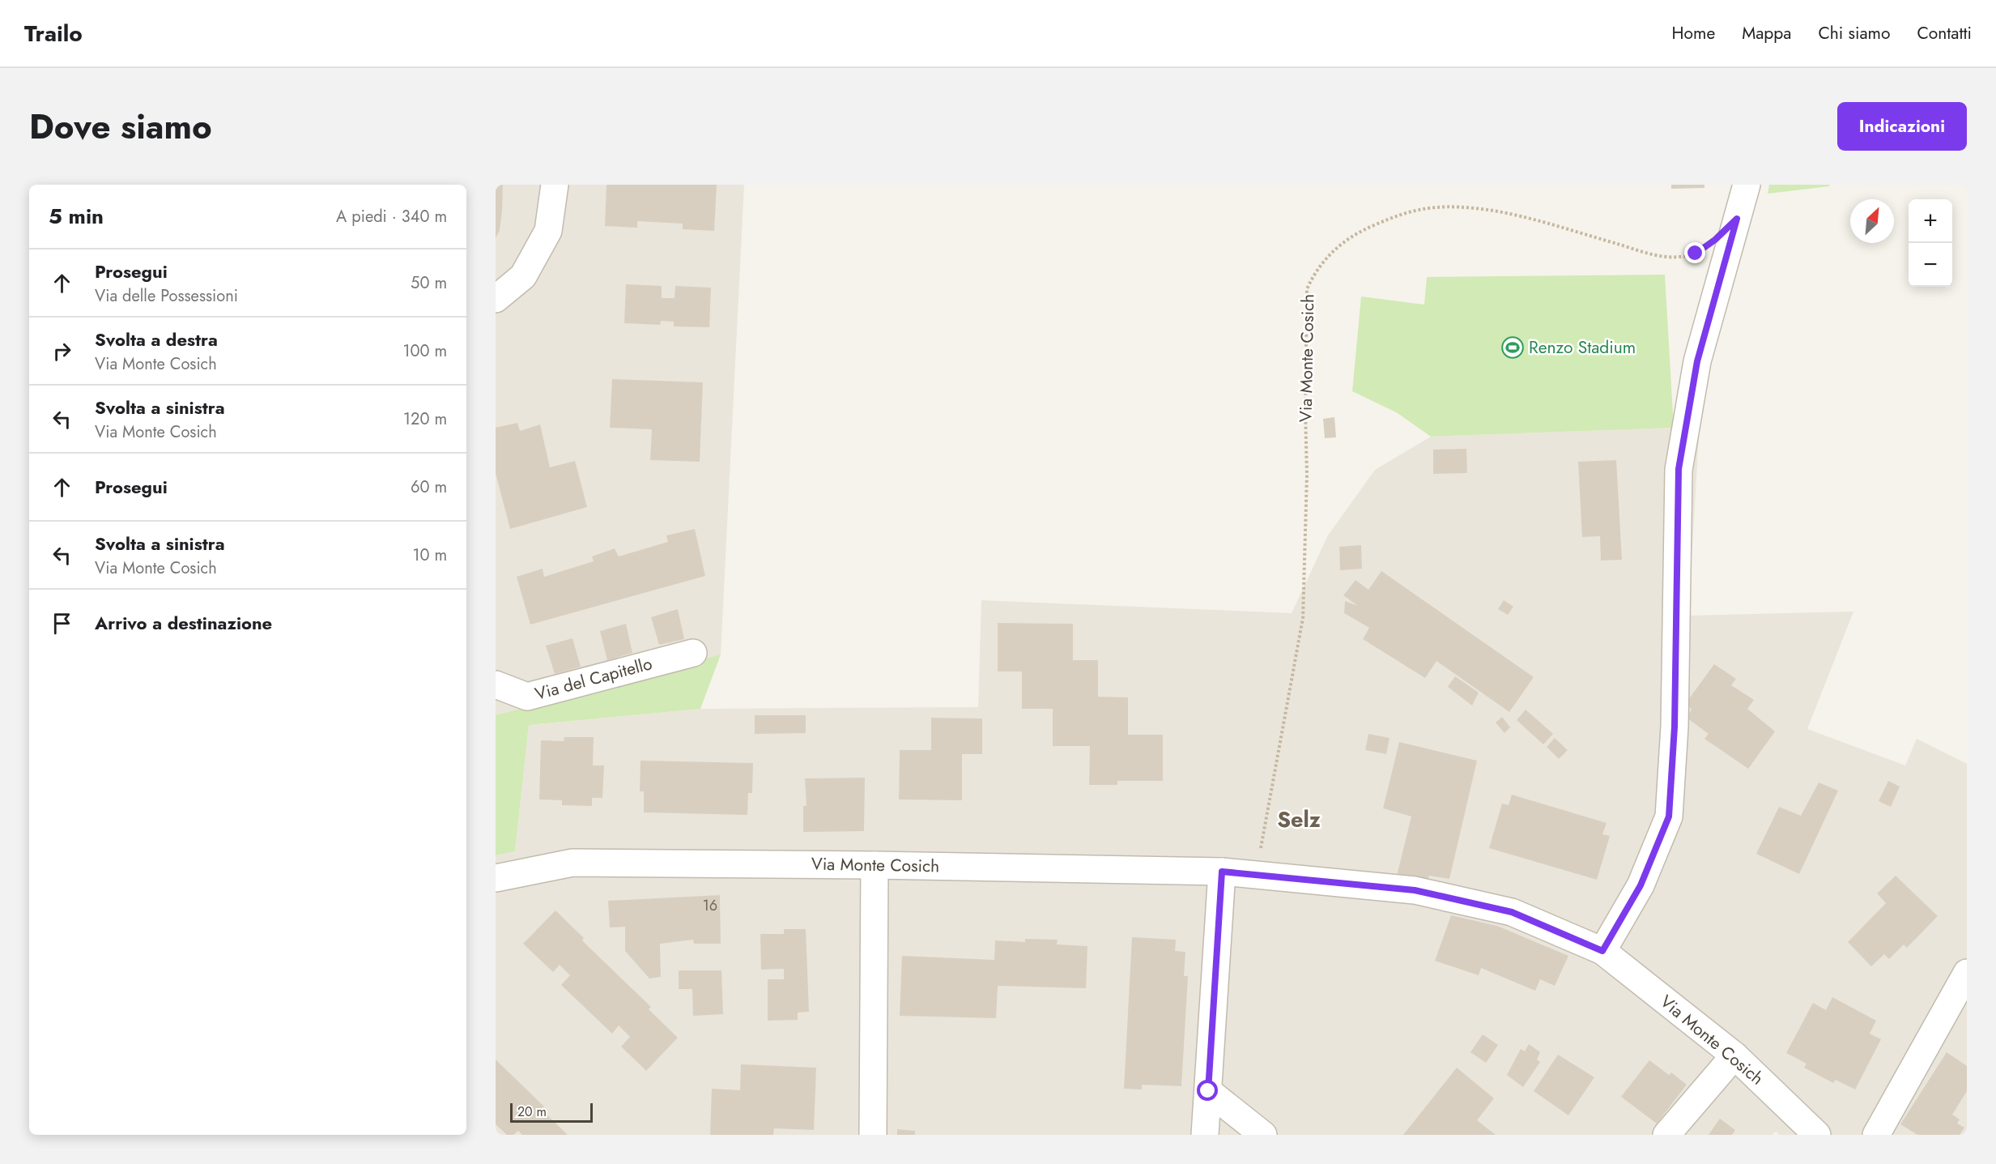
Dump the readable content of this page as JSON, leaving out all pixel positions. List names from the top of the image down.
{
  "streets": {
    "street": ["Via Monte Cosich", "Via del Capitello"]
  },
  "districts": ["Selz"],
  "places": {
    "sports": ["Renzo Stadium"]
  },
  "house_numbers": ["16"],
  "scale_bar": "20 m",
  "north": "top right",
  "page": {
    "header": "Trailo",
    "nav": [
      "Home",
      "Mappa",
      "Chi siamo",
      "Contatti"
    ],
    "title": "Dove siamo",
    "buttons": "Indicazioni",
    "heading": ["5 min", "A piedi · 340 m"],
    "map_buttons": ["+", "−"],
    "list": [
      ["Prosegui", "Via delle Possessioni", "50 m"],
      ["Svolta a destra", "Via Monte Cosich", "100 m"],
      ["Svolta a sinistra", "Via Monte Cosich", "120 m"],
      ["Prosegui", "60 m"],
      ["Svolta a sinistra", "Via Monte Cosich", "10 m"],
      "Arrivo a destinazione"
    ],
    "scale": "20 m"
  }
}
